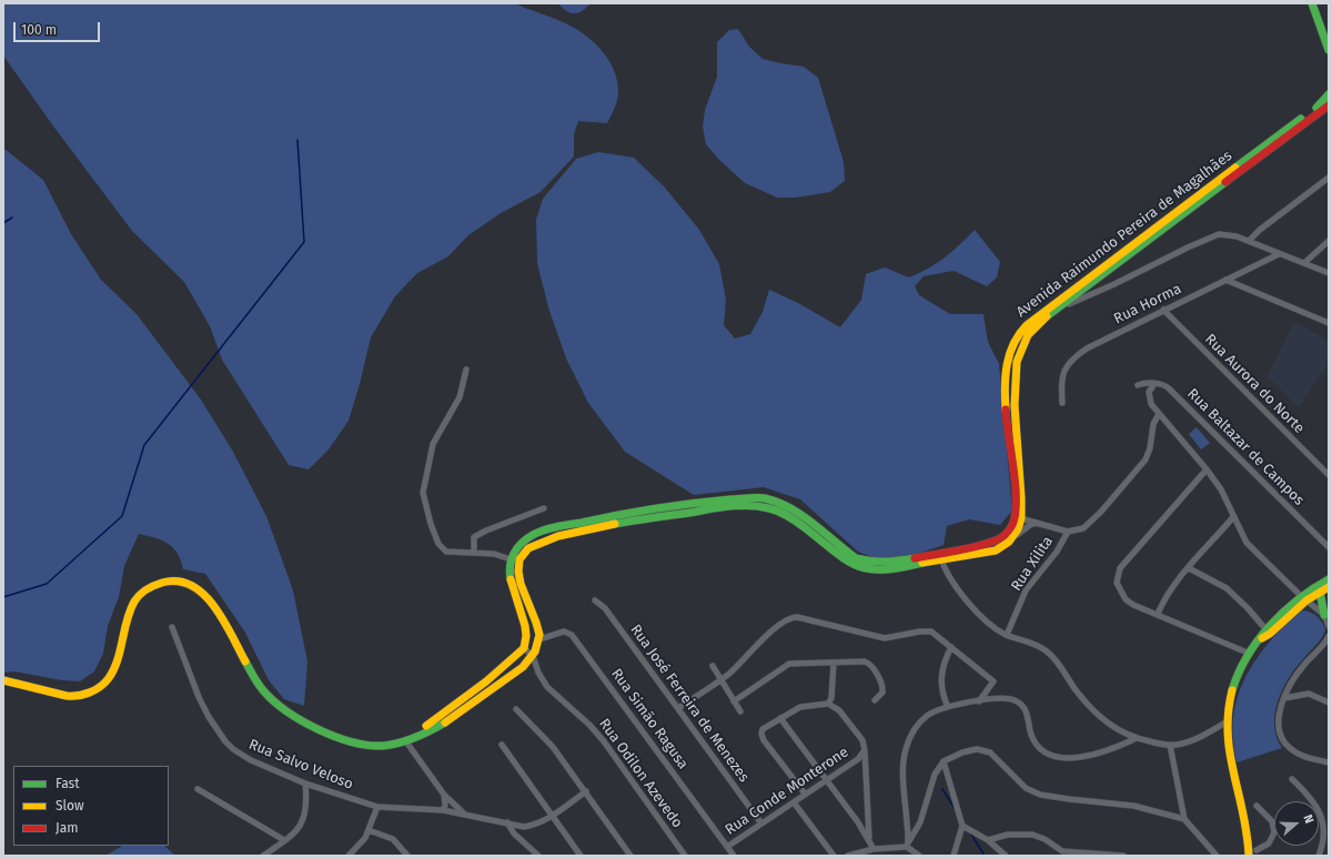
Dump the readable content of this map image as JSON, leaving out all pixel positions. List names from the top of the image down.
{
  "streets": {
    "main road": ["Avenida Raimundo Pereira de Magalhães"],
    "street": [
      "Rua Horma",
      "Rua Aurora do Norte",
      "Rua Baltazar de Campos",
      "Rua Xilita",
      "Rua José Ferreira de Menezes",
      "Rua Simão Ragusa",
      "Rua Salvo Veloso",
      "Rua Odilon Azevedo",
      "Rua Conde Monterone"
    ]
  },
  "crossings": [
    ["Rua Horma", "Rua Aurora do Norte"],
    ["Rua José Ferreira de Menezes", "Rua Conde Monterone"],
    ["Rua Simão Ragusa", "Rua Conde Monterone"]
  ],
  "legend": ["Fast", "Slow", "Jam"],
  "scale_bar": "100 m",
  "north": "right"
}
